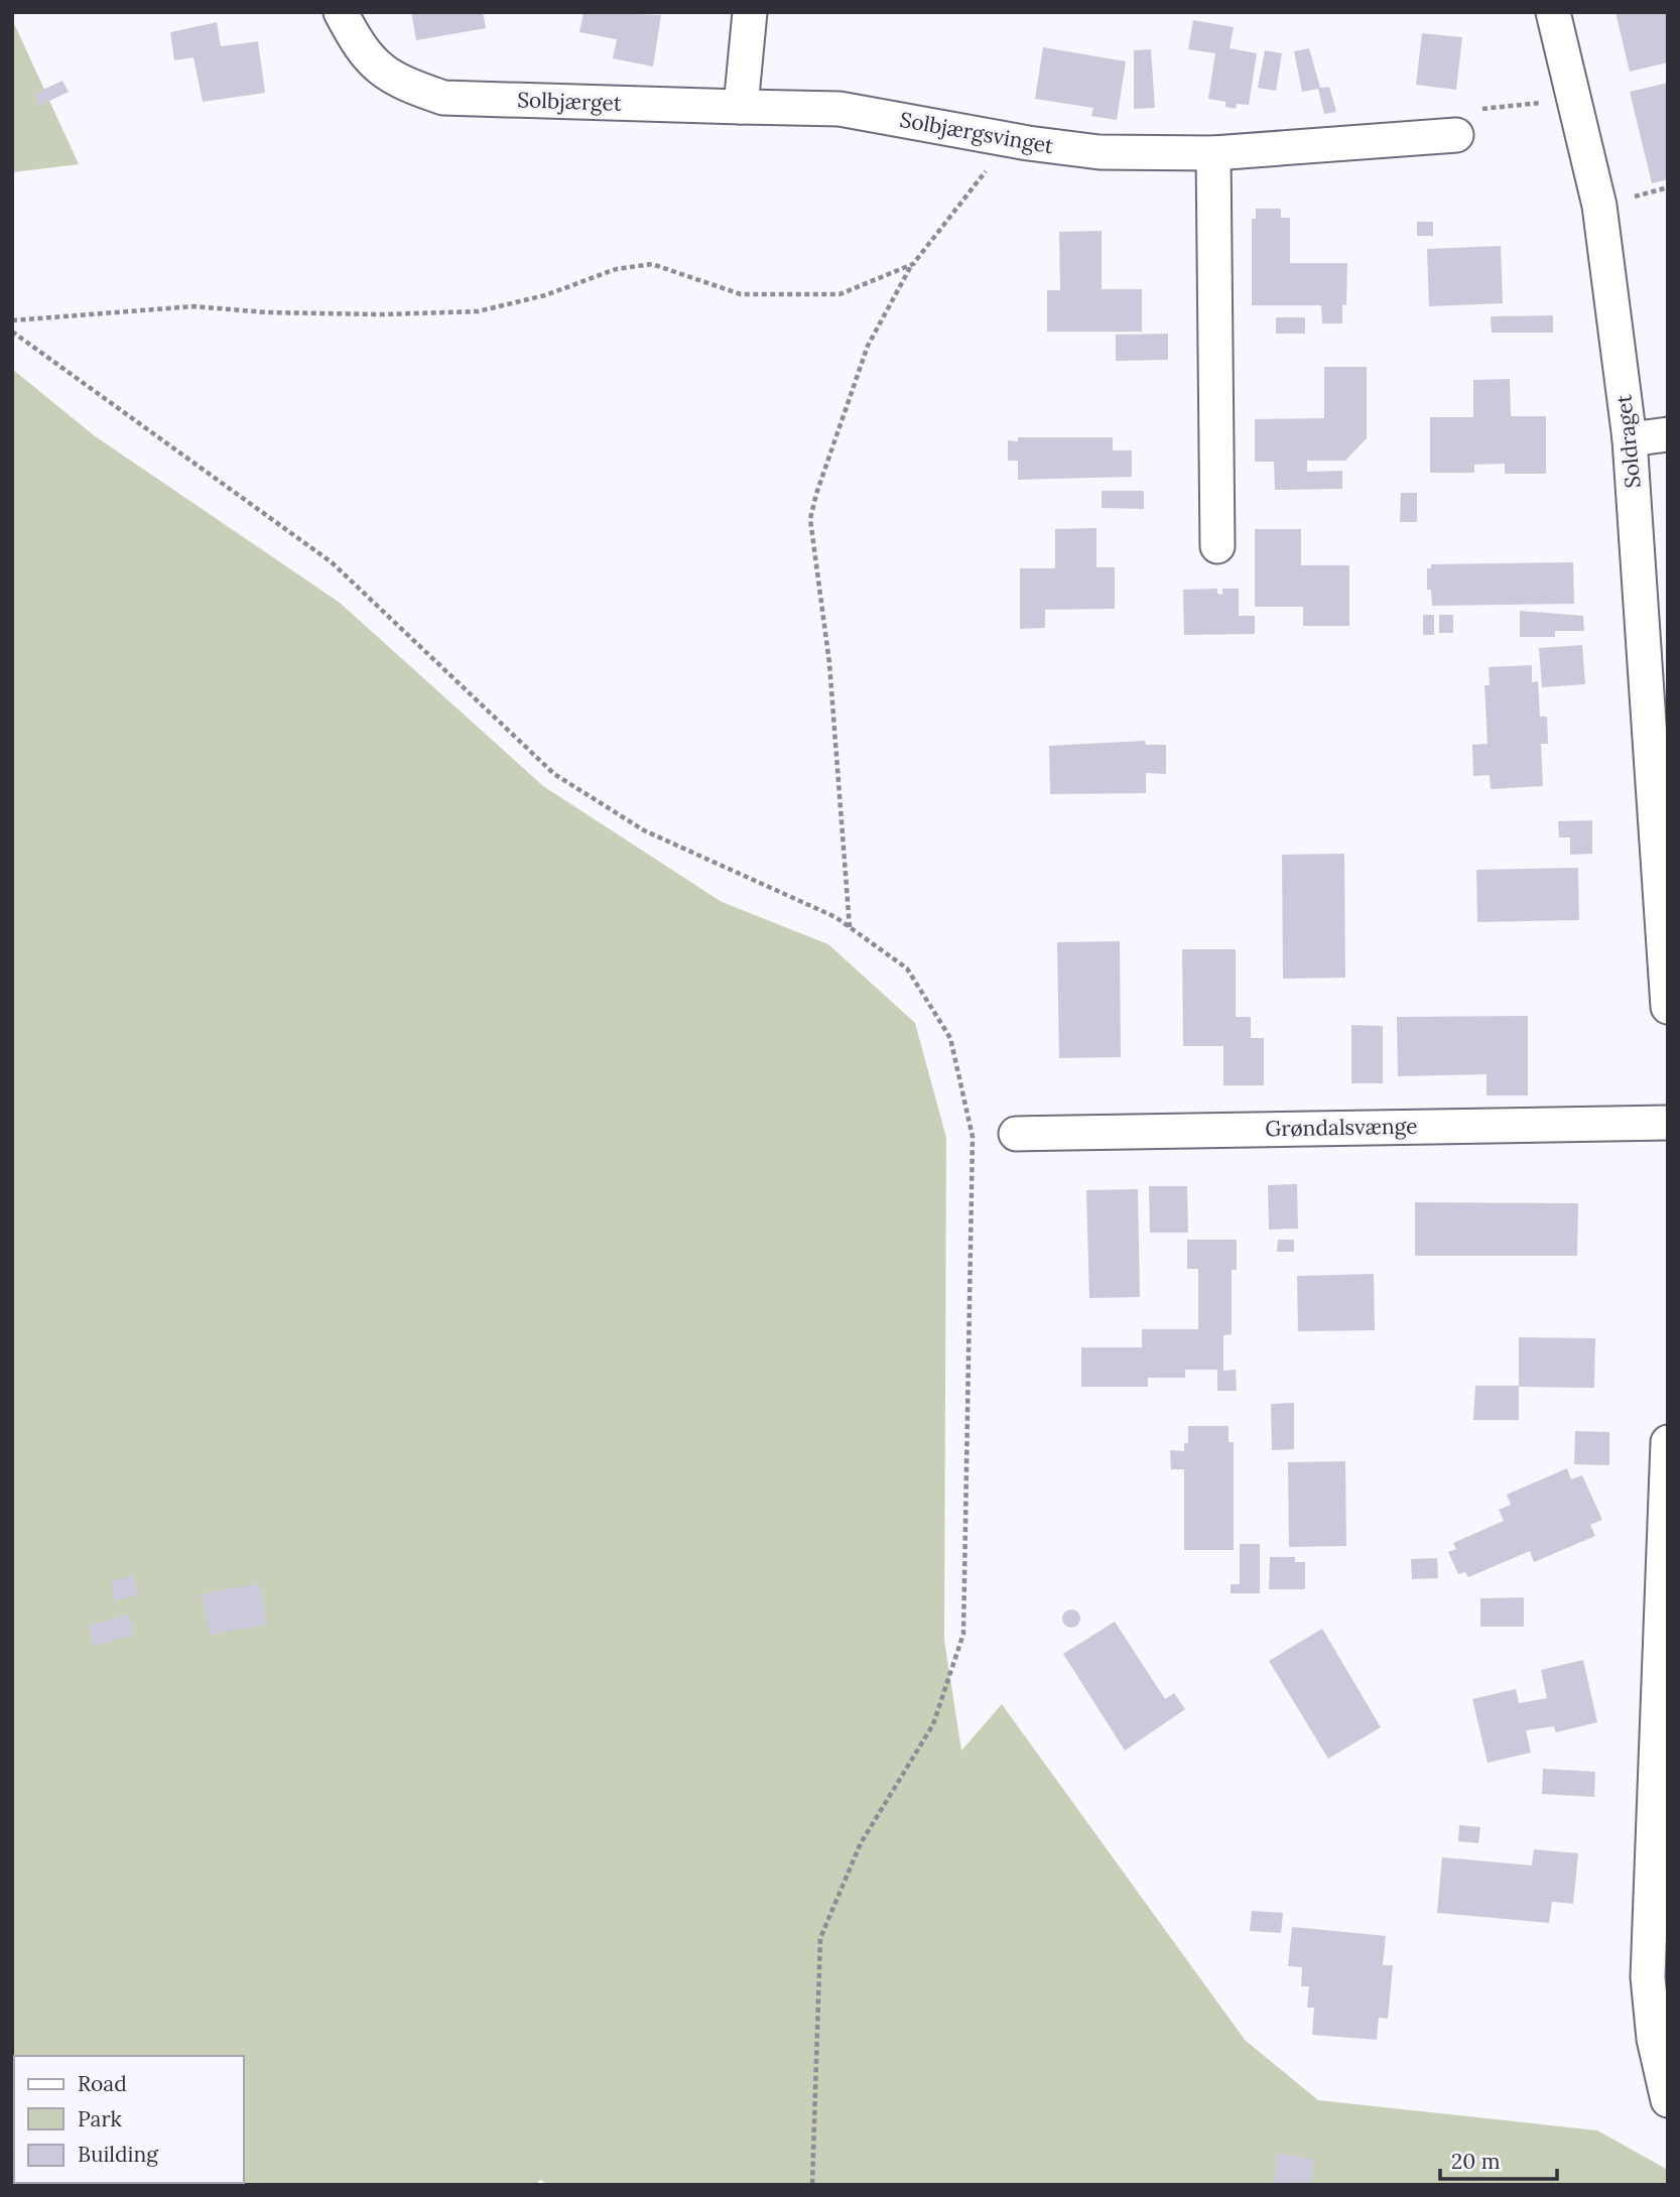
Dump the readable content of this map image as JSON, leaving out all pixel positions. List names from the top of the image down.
{
  "streets": {
    "street": [
      "Solbjærget",
      "Solbjærgsvinget",
      "Soldraget",
      "Grøndalsvænge"
    ]
  },
  "crossings": [
    ["Solbjærget", "Solbjærgsvinget"]
  ],
  "legend": ["Road", "Park", "Building"],
  "scale_bar": "20 m"
}
